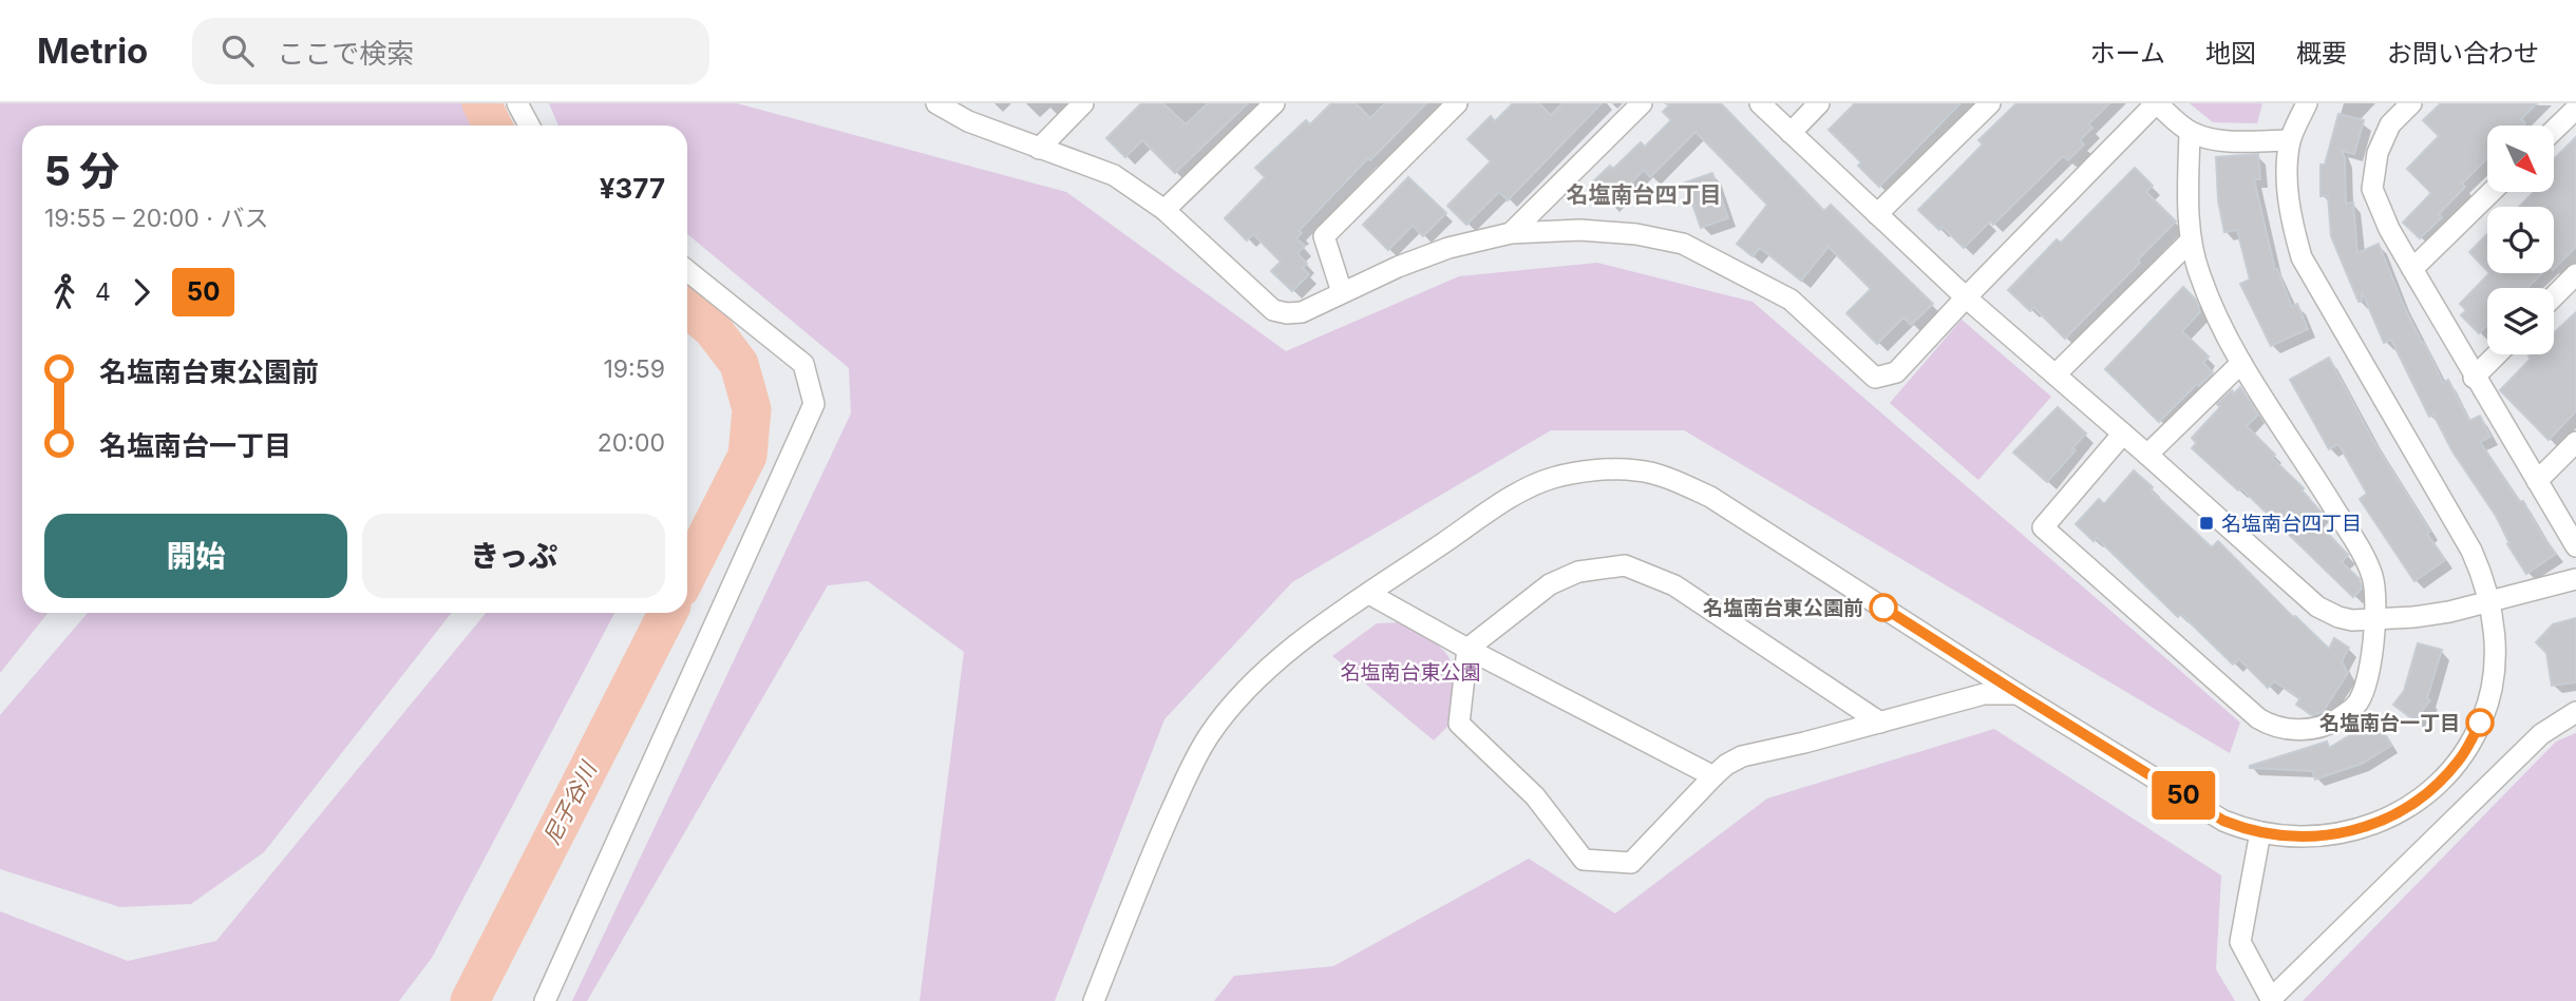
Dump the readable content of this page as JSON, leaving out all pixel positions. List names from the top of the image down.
{
  "districts": ["名塩南台四丁目"],
  "water": ["尼子谷川"],
  "parks": ["名塩南台東公園"],
  "places": {
    "transit": ["名塩南台四丁目"],
    "other": ["名塩南台東公園前", "名塩南台一丁目"]
  },
  "lines": ["bus line 50"],
  "north": "bottom right",
  "page": {
    "header": "Metrio",
    "search": "ここで検索",
    "nav": [
      "ホーム",
      "地図",
      "概要",
      "お問い合わせ"
    ],
    "on_map": "50",
    "heading": ["5 分", "19:55 – 20:00 · バス", "¥377"],
    "legs": ["4", "50"],
    "list": [
      {
        "name": "名塩南台東公園前",
        "value": "19:59"
      },
      {
        "name": "名塩南台一丁目",
        "value": "20:00"
      }
    ],
    "buttons": ["開始", "きっぷ"]
  }
}
